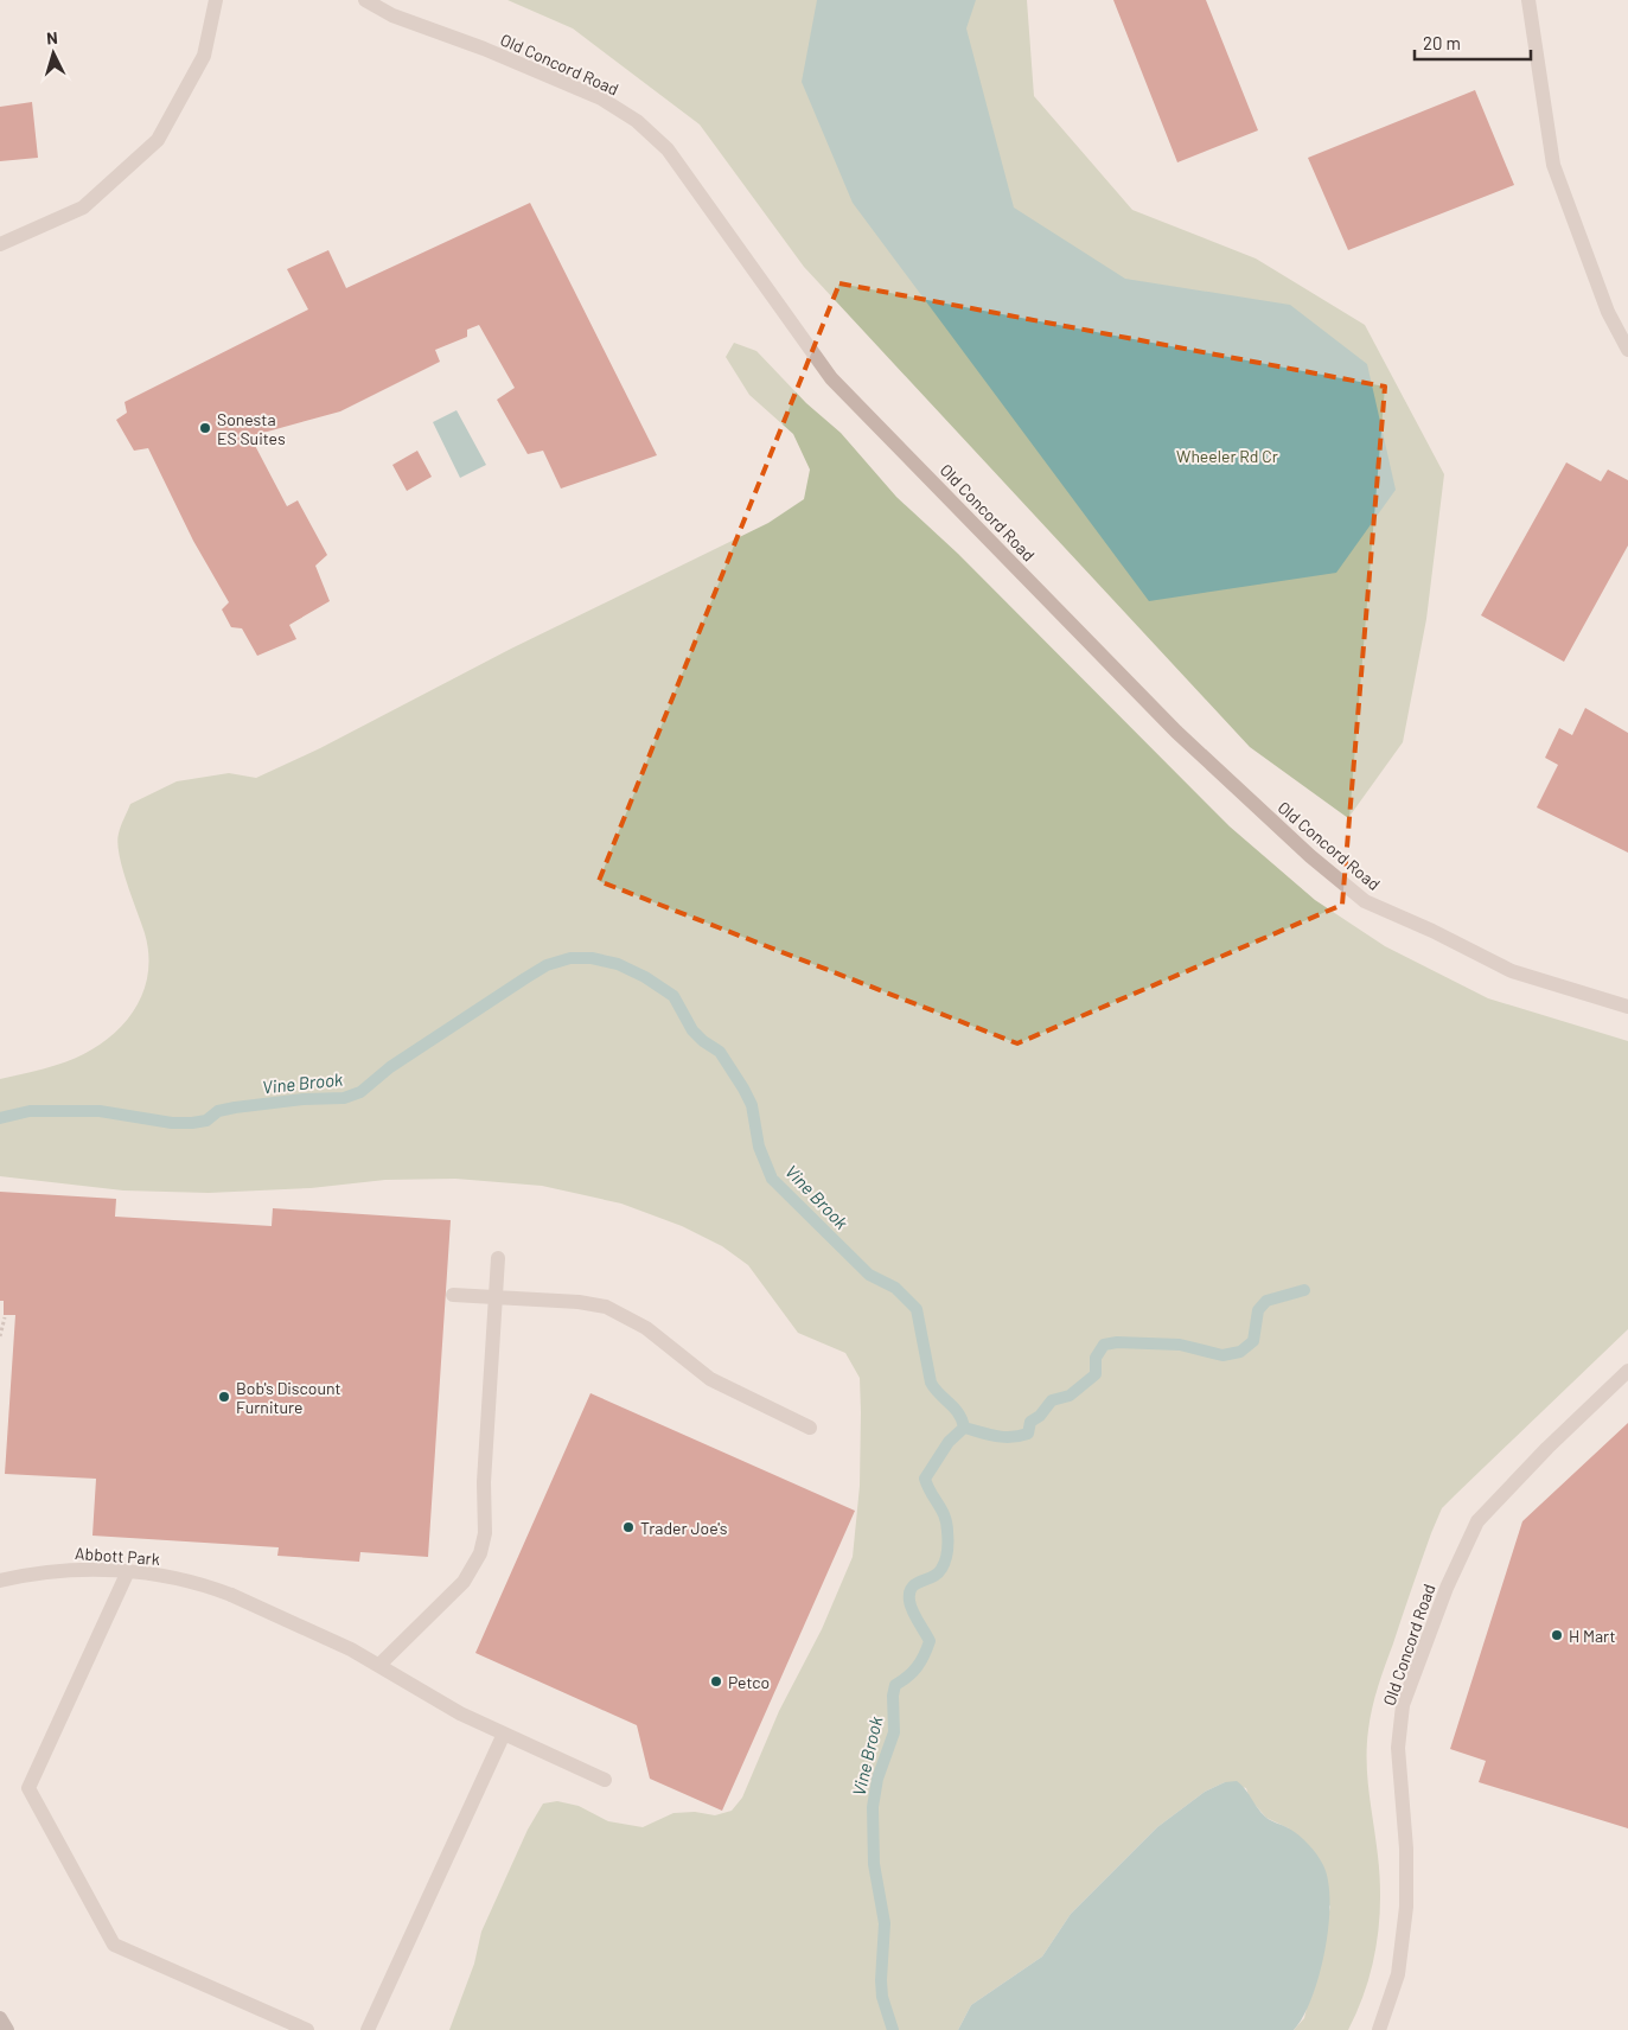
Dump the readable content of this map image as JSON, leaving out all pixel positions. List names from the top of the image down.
{
  "streets": {
    "street": ["Old Concord Road", "Abbott Park"]
  },
  "water": ["Vine Brook"],
  "parks": ["Wheeler Rd Cr"],
  "places": [
    "Sonesta ES Suites",
    "Bob's Discount Furniture",
    "Trader Joe's",
    "H Mart",
    "Petco"
  ],
  "scale_bar": "20 m",
  "north": "top"
}
